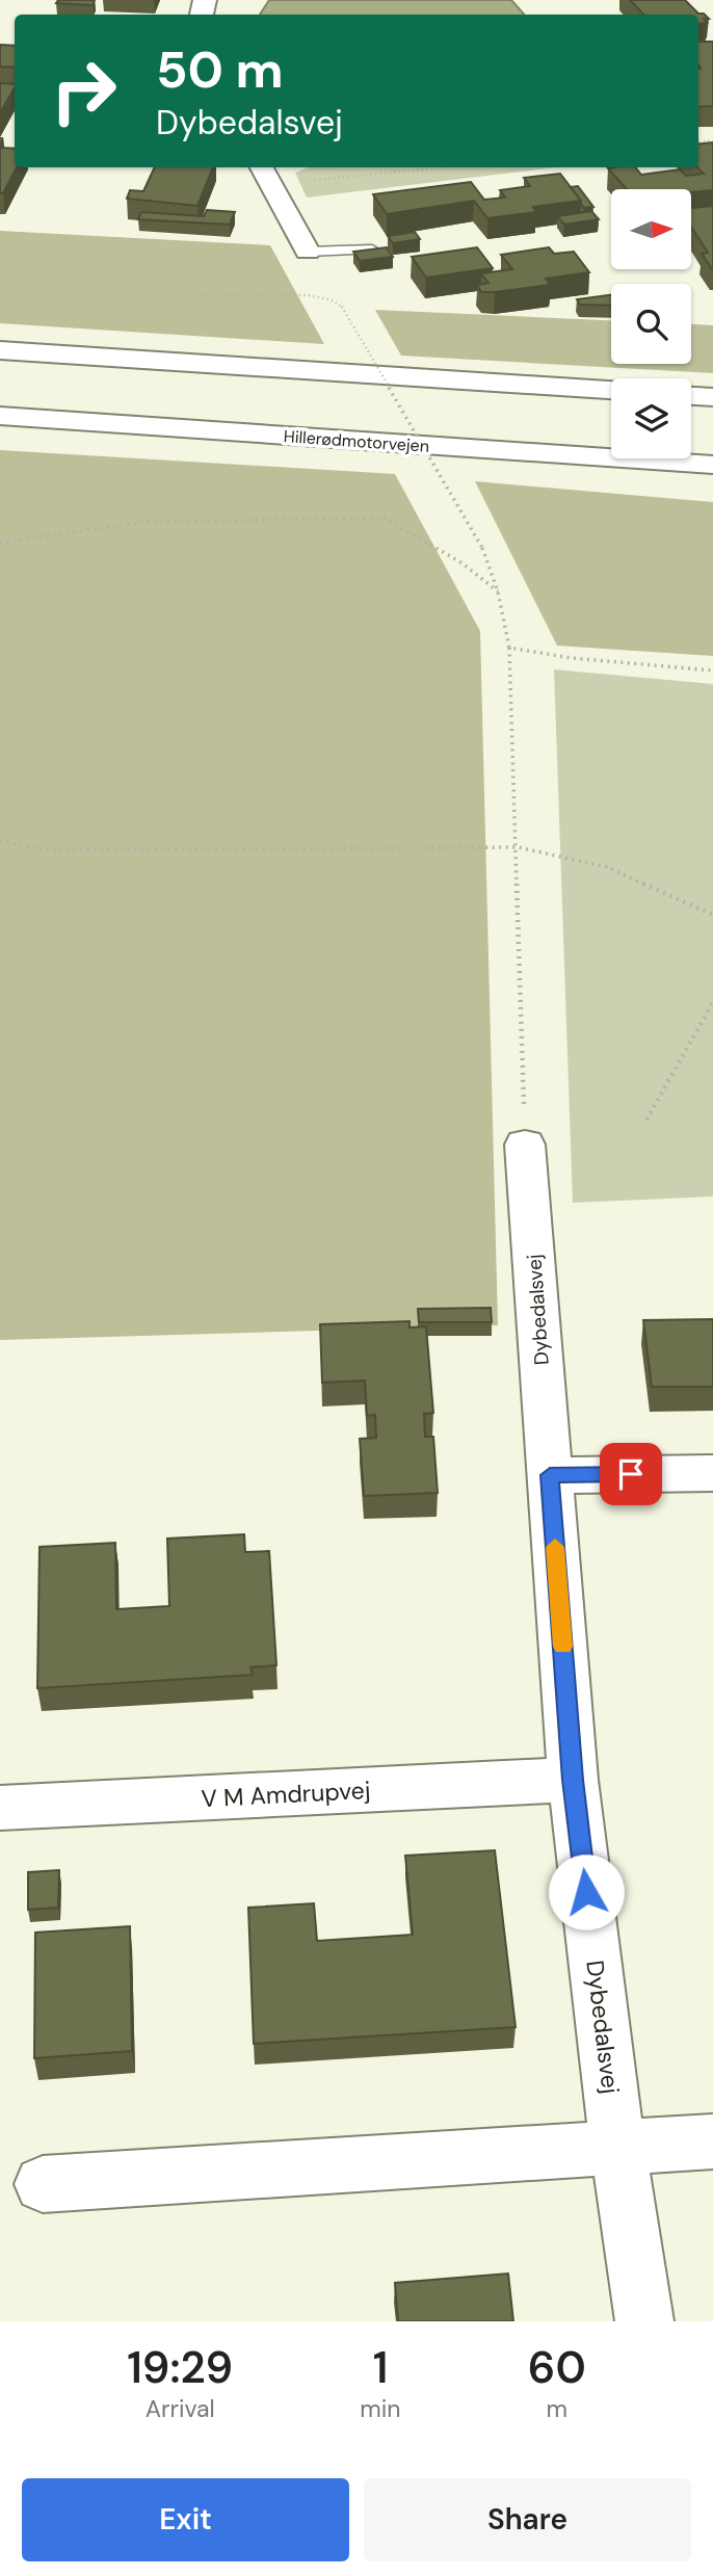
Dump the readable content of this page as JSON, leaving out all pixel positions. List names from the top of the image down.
{
  "streets": {
    "main road": ["Hillerødmotorvejen", "Dybedalsvej", "V M Amdrupvej"]
  },
  "crossings": [
    ["Dybedalsvej", "V M Amdrupvej"]
  ],
  "north": "right",
  "page": {
    "turn": ["50 m", "Dybedalsvej"],
    "eta": [
      "19:29",
      "Arrival",
      "1",
      "min",
      "60",
      "m"
    ],
    "buttons": ["Exit", "Share"]
  }
}
